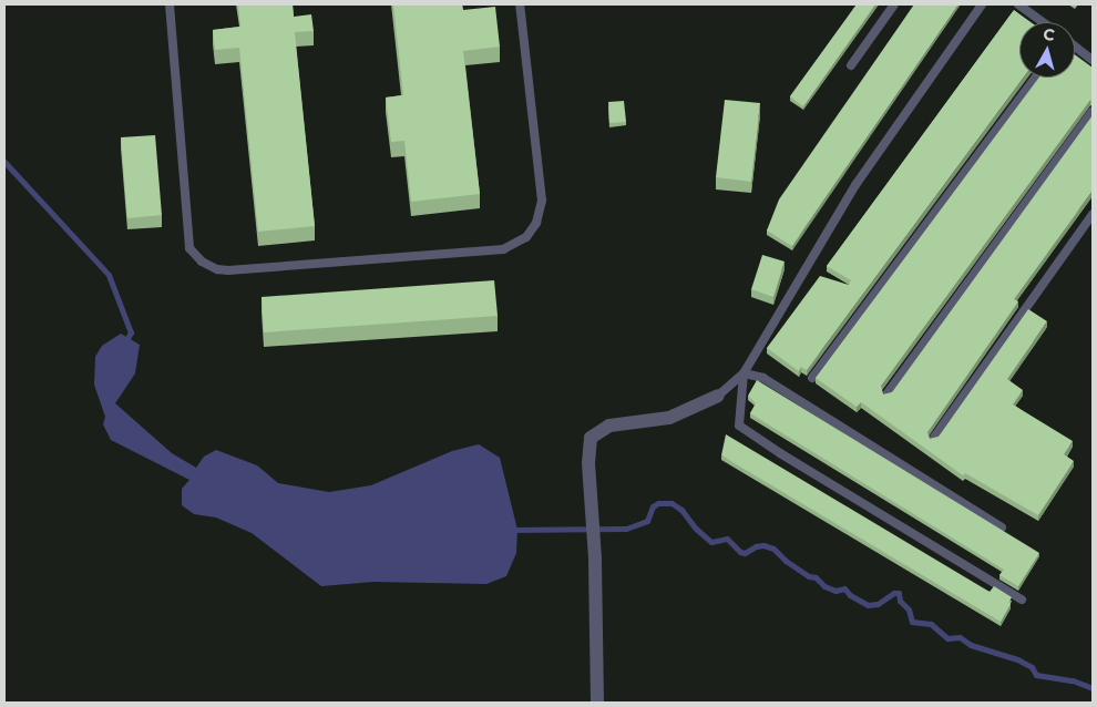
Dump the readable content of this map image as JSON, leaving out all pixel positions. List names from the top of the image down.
{
  "north": "top"
}
